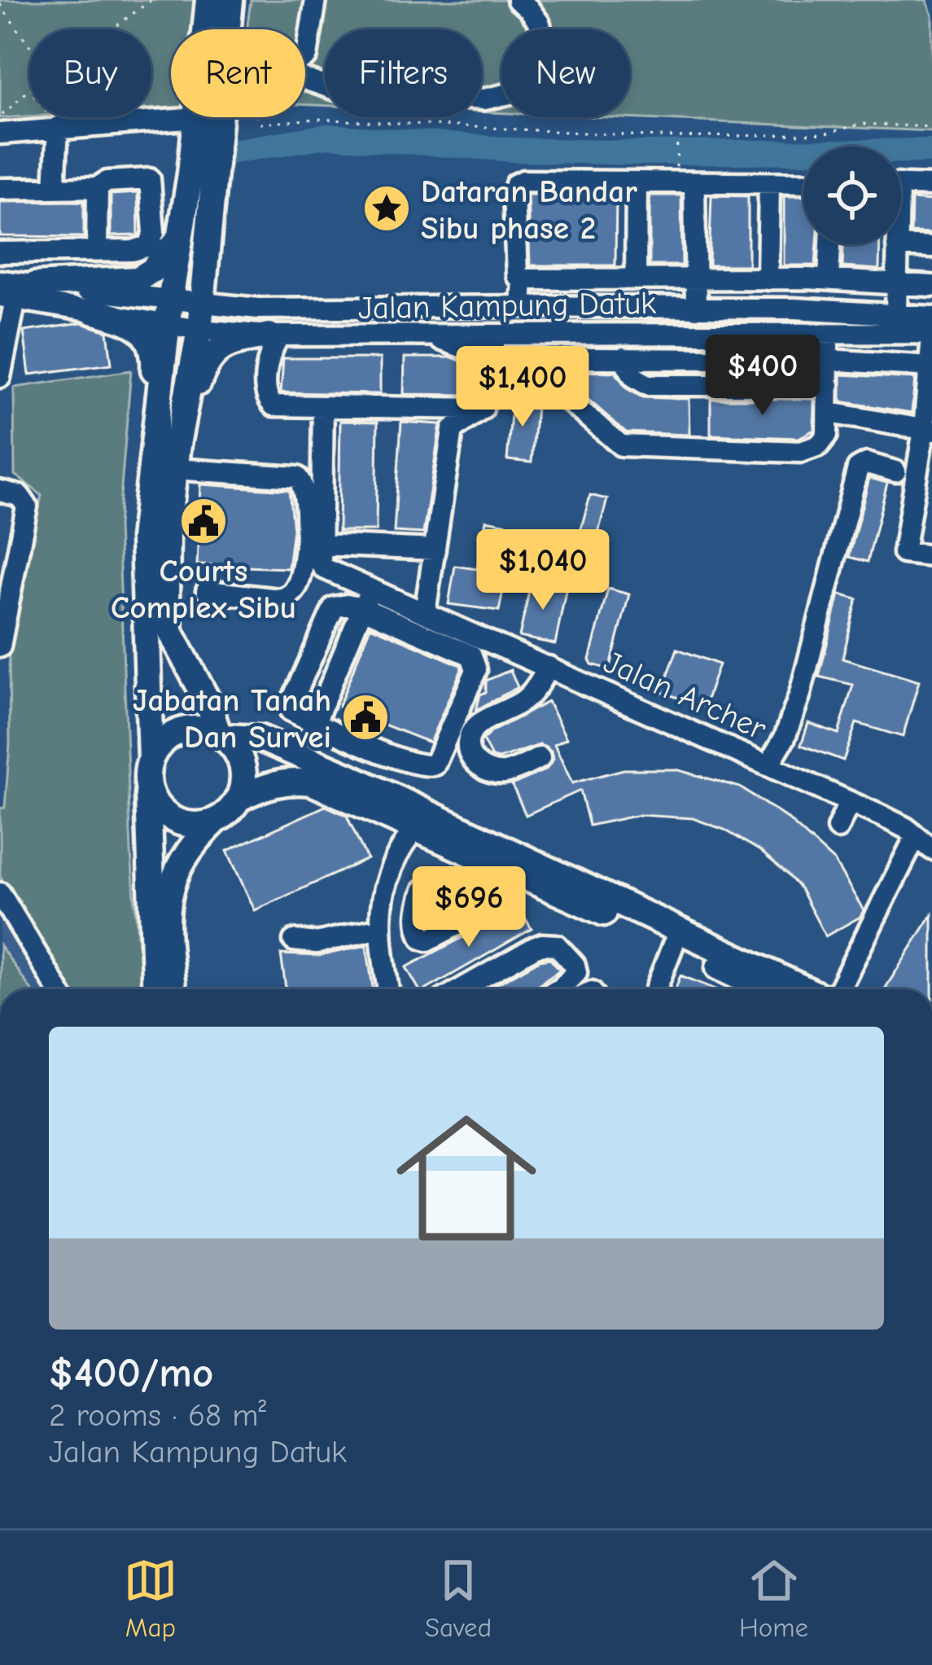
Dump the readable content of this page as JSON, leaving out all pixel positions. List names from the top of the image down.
{
  "streets": {
    "street": ["Jalan Kampung Datuk", "Jalan Archer"]
  },
  "places": {
    "place": ["Dataran Bandar Sibu phase 2"],
    "public building": ["Courts Complex Sibu", "Jabatan Tanah Dan Survei"]
  },
  "page": {
    "chip": [
      "Buy",
      "Rent",
      "Filters",
      "New"
    ],
    "price": [
      "$400",
      "$1,400",
      "$1,040",
      "$696"
    ],
    "list": [
      {
        "name": "$400/mo",
        "note": "2 rooms · 68 m² · Jalan Kampung Datuk"
      }
    ],
    "tabs": ["Map", "Saved", "Home"]
  }
}
